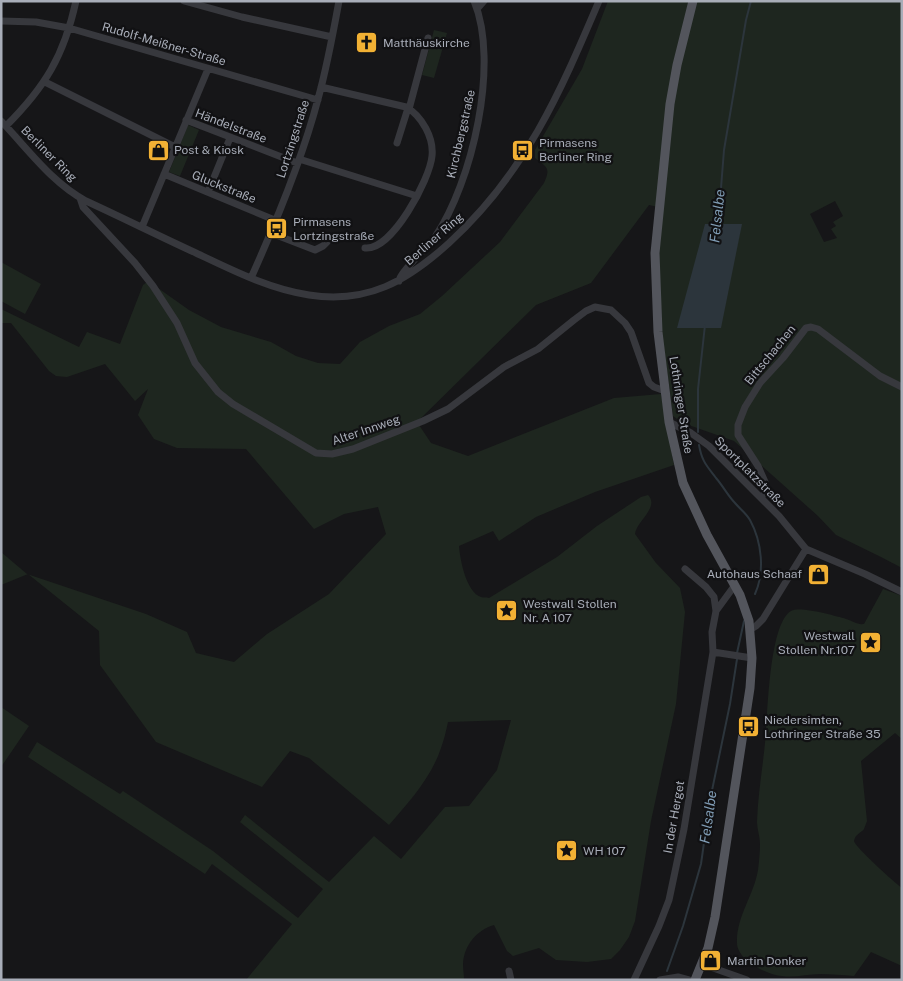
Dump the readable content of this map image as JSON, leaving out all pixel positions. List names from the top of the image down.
{
  "streets": {
    "main road": ["Lothringer Straße"],
    "street": [
      "Rudolf-Meißner-Straße",
      "Händelstraße",
      "Kirchbergstraße",
      "Lortzingstraße",
      "Berliner Ring",
      "Gluckstraße",
      "Bittschachen",
      "Alter Innweg",
      "Sportplatzstraße",
      "In der Herget"
    ]
  },
  "crossings": [
    ["Rudolf-Meißner-Straße", "Lortzingstraße"],
    ["Händelstraße", "Lortzingstraße"],
    ["Kirchbergstraße", "Berliner Ring"],
    ["Lortzingstraße", "Berliner Ring"],
    ["Lortzingstraße", "Gluckstraße"],
    ["Berliner Ring", "Alter Innweg"],
    ["Bittschachen", "Sportplatzstraße"],
    ["Lothringer Straße", "Alter Innweg"],
    ["Lothringer Straße", "Sportplatzstraße"],
    ["Lothringer Straße", "In der Herget"]
  ],
  "water": ["Felsalbe"],
  "places": {
    "church": ["Matthäuskirche"],
    "shop": ["Post & Kiosk", "Autohaus Schaaf", "Martin Donker"],
    "bus stop": ["Pirmasens Berliner Ring", "Pirmasens Lortzingstraße", "Niedersimten, Lothringer Straße 35"],
    "place": ["Westwall Stollen Nr. A 107", "Westwall Stollen Nr.107", "WH 107"]
  }
}
